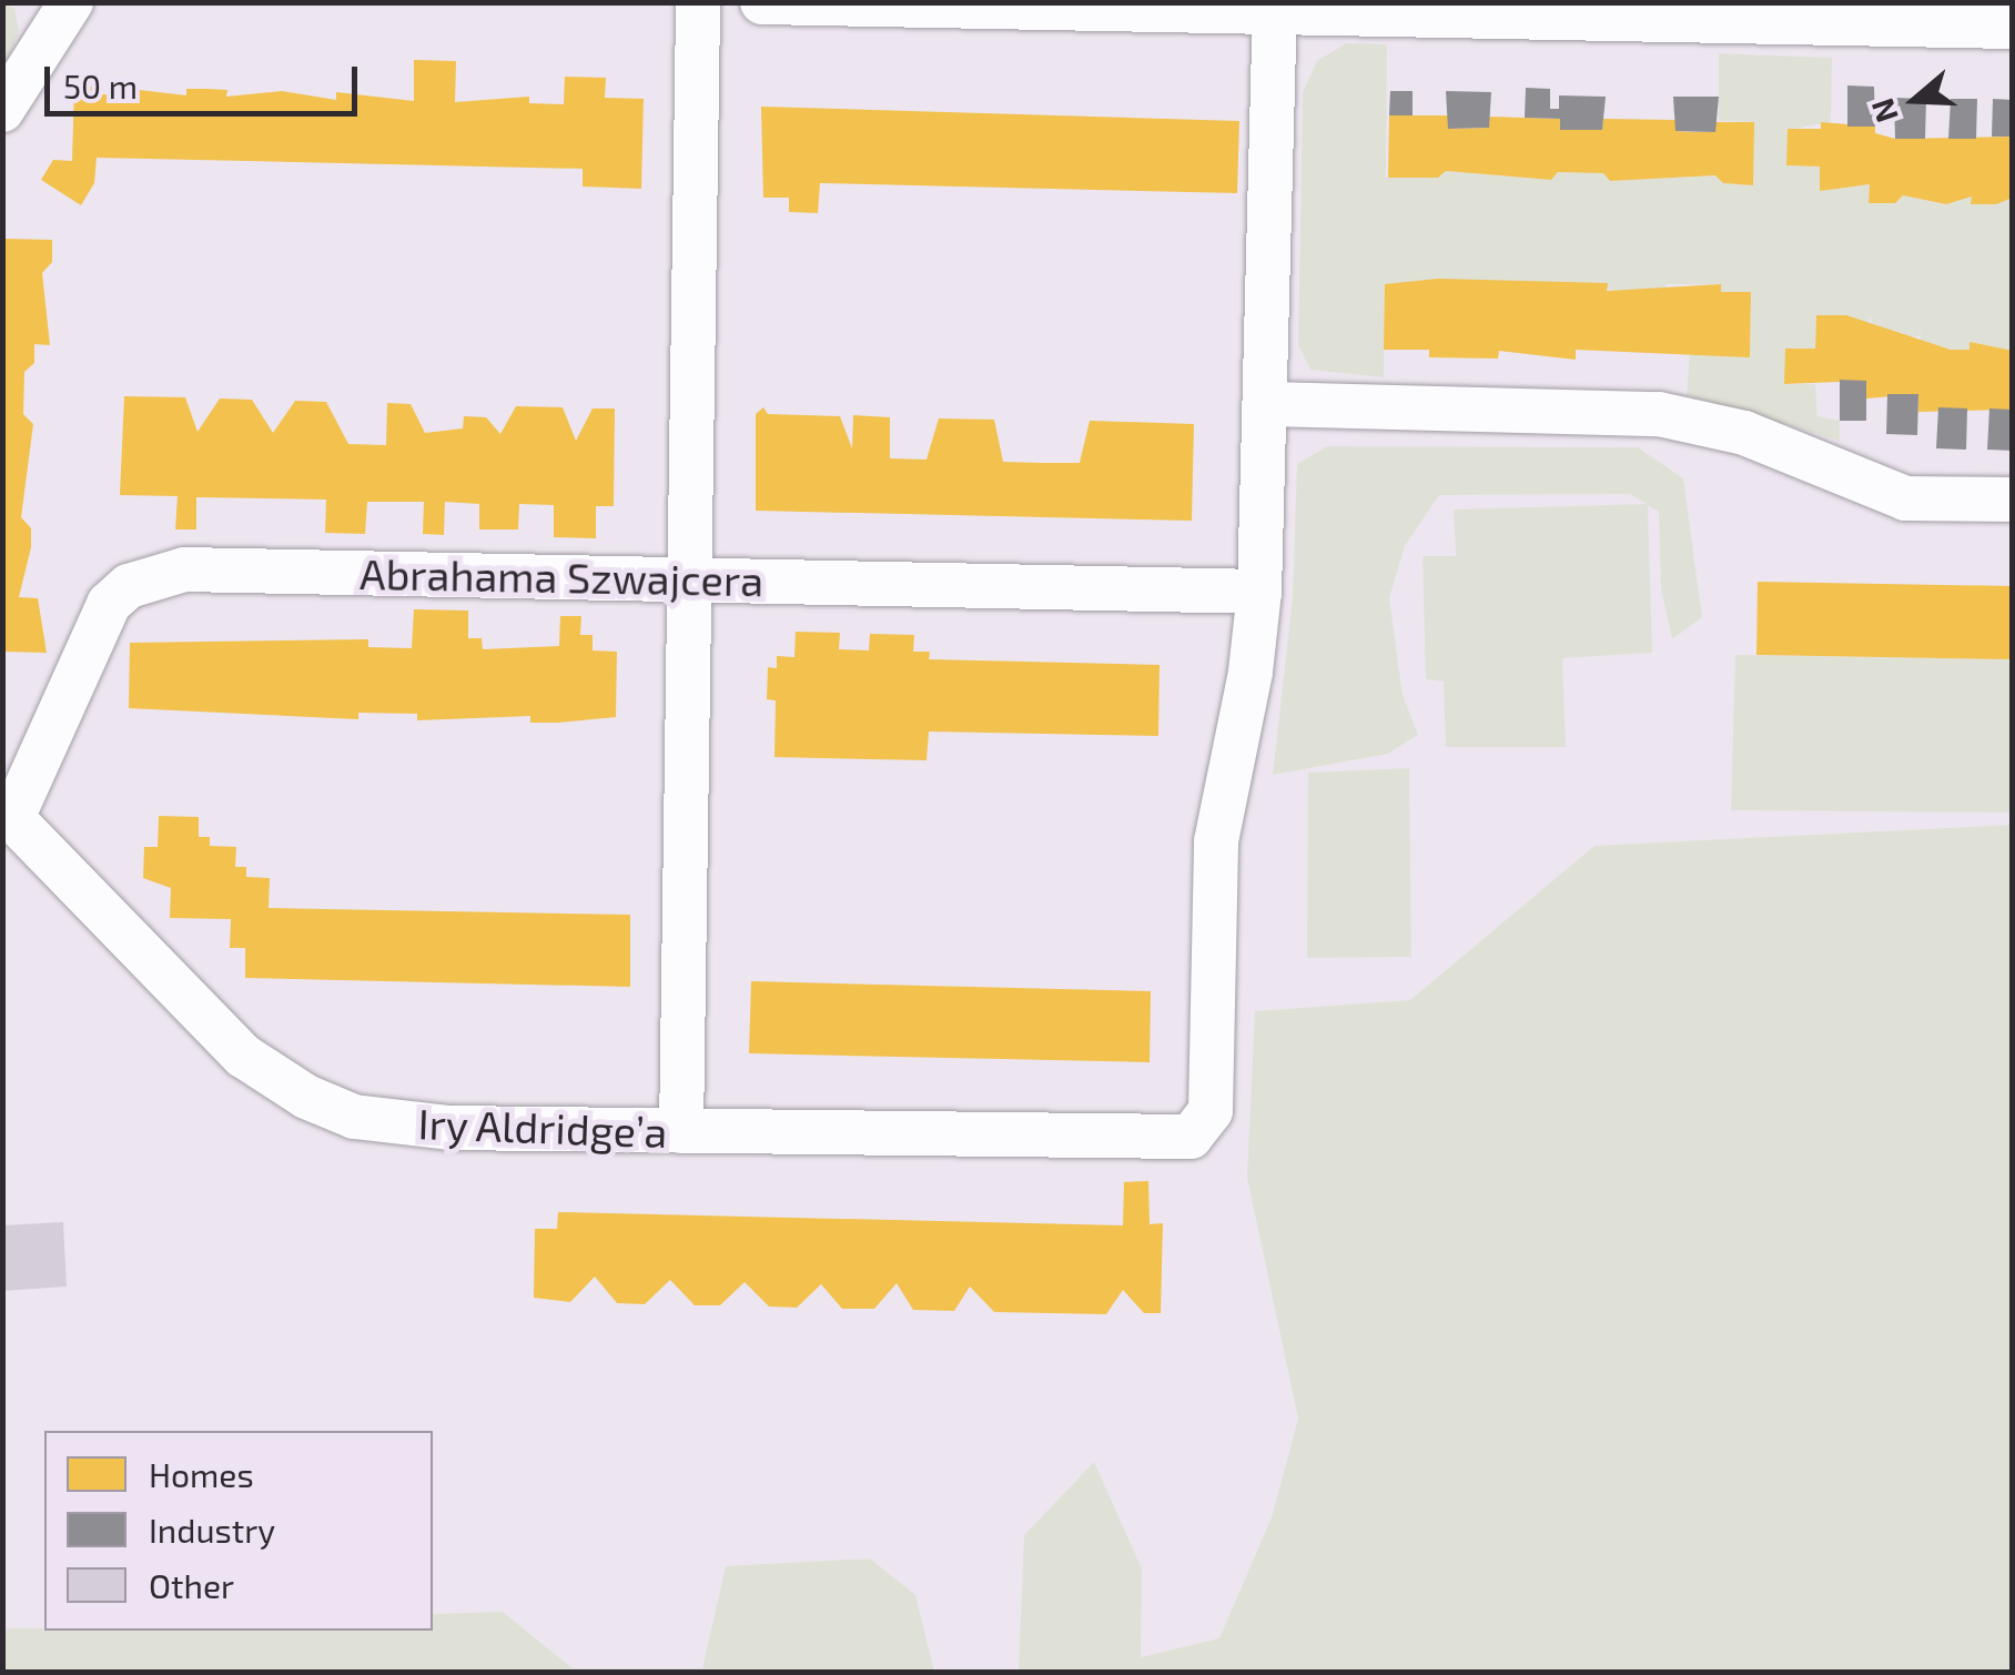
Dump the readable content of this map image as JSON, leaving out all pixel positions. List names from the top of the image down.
{
  "streets": {
    "street": ["Abrahama Szwajcera", "Iry Aldridge’a"]
  },
  "crossings": [
    ["Abrahama Szwajcera", "Iry Aldridge’a"]
  ],
  "legend": ["Homes", "Industry", "Other"],
  "scale_bar": "50 m",
  "north": "left"
}
